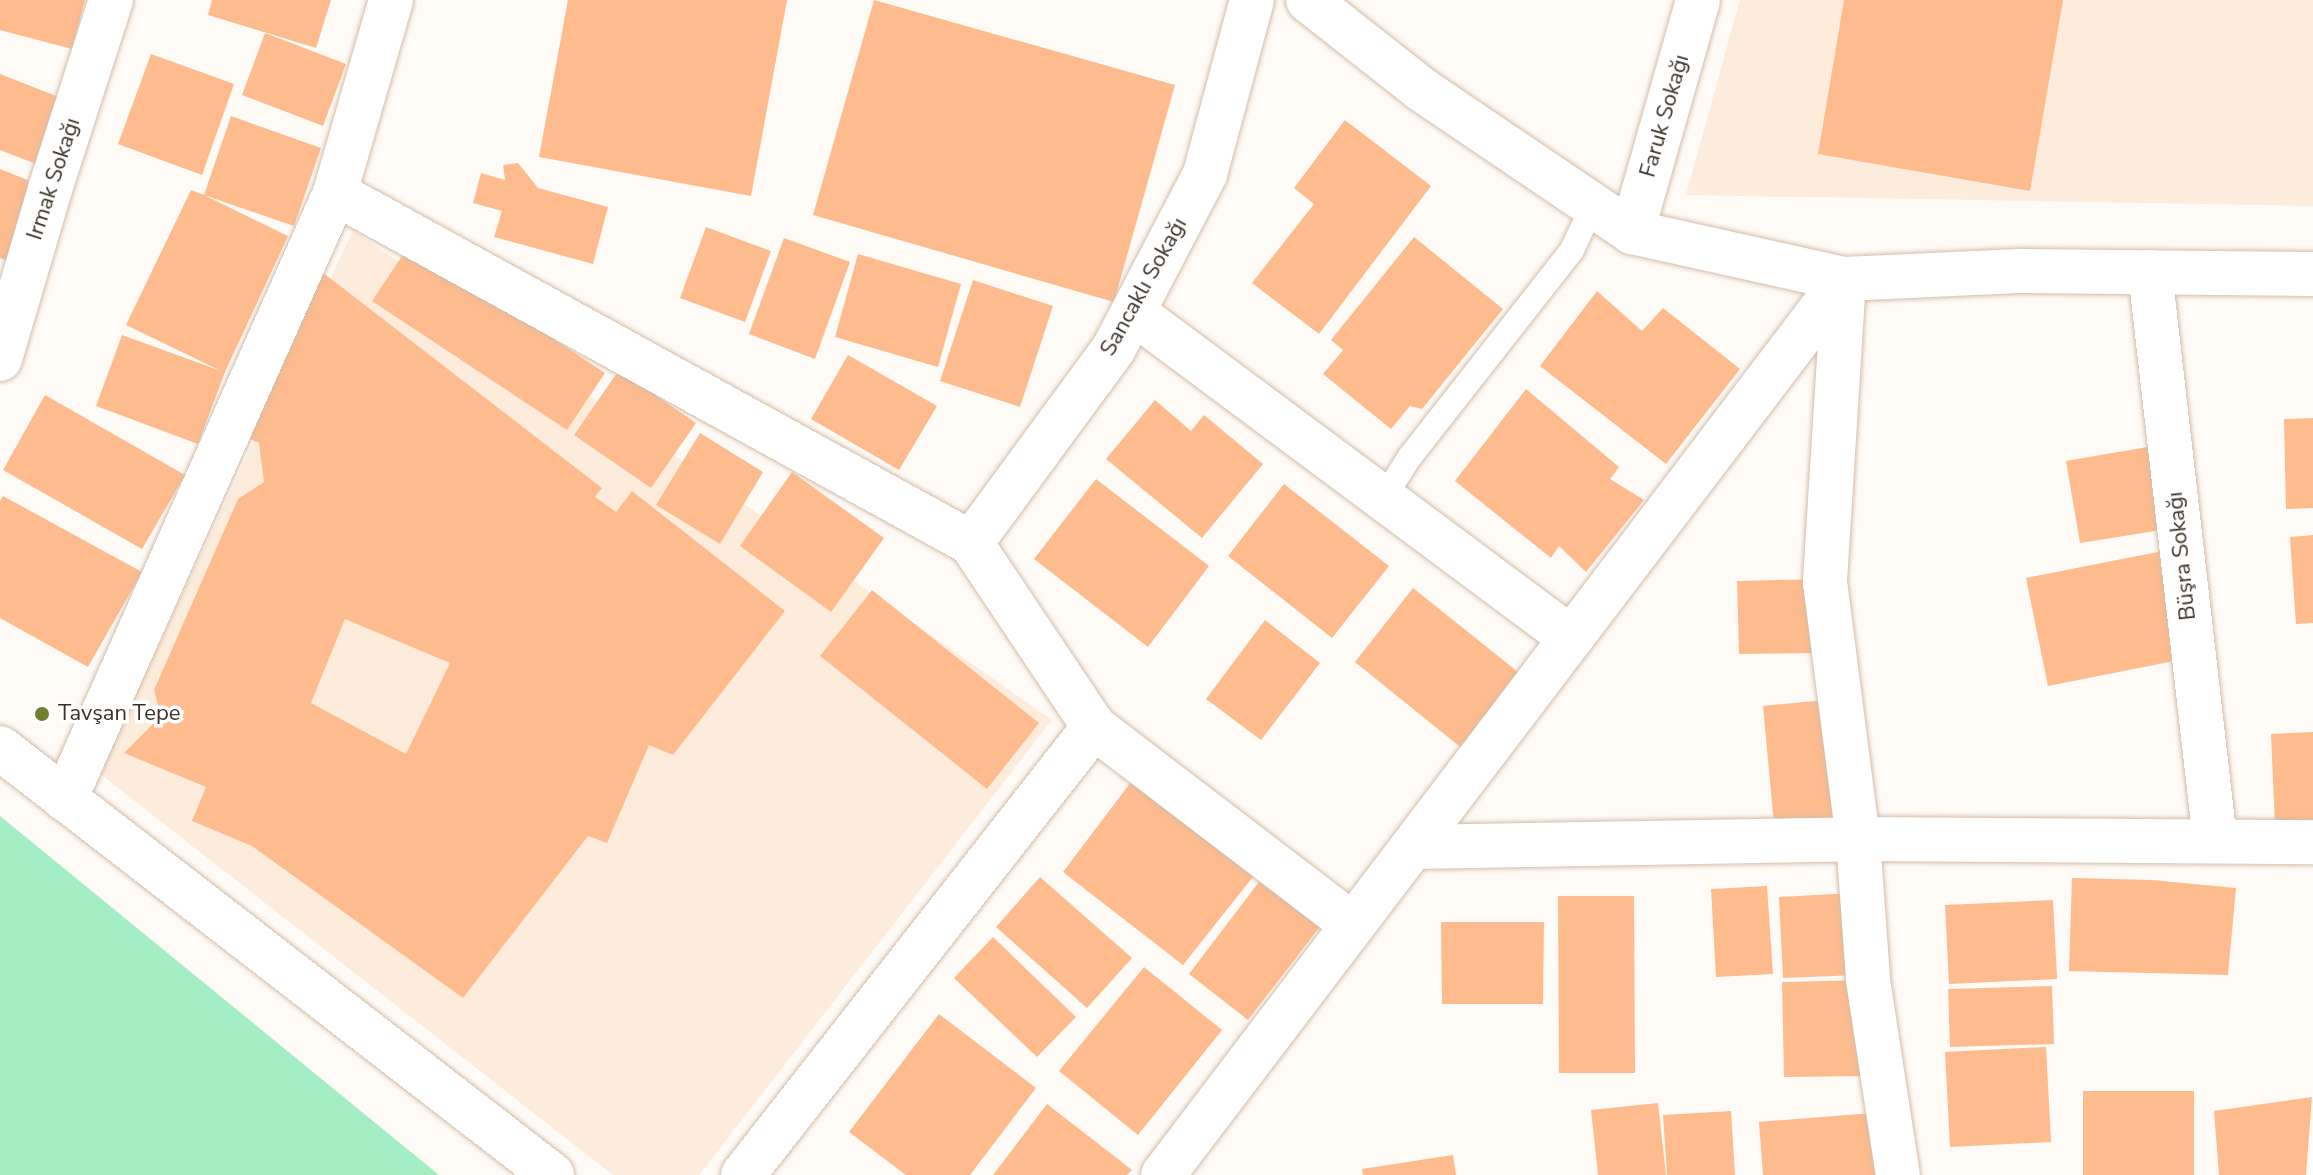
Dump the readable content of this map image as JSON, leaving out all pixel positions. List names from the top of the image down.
{
  "streets": {
    "street": [
      "Faruk Sokağı",
      "Irmak Sokağı",
      "Sancaklı Sokağı",
      "Büşra Sokağı"
    ]
  },
  "places": ["Tavşan Tepe"]
}
